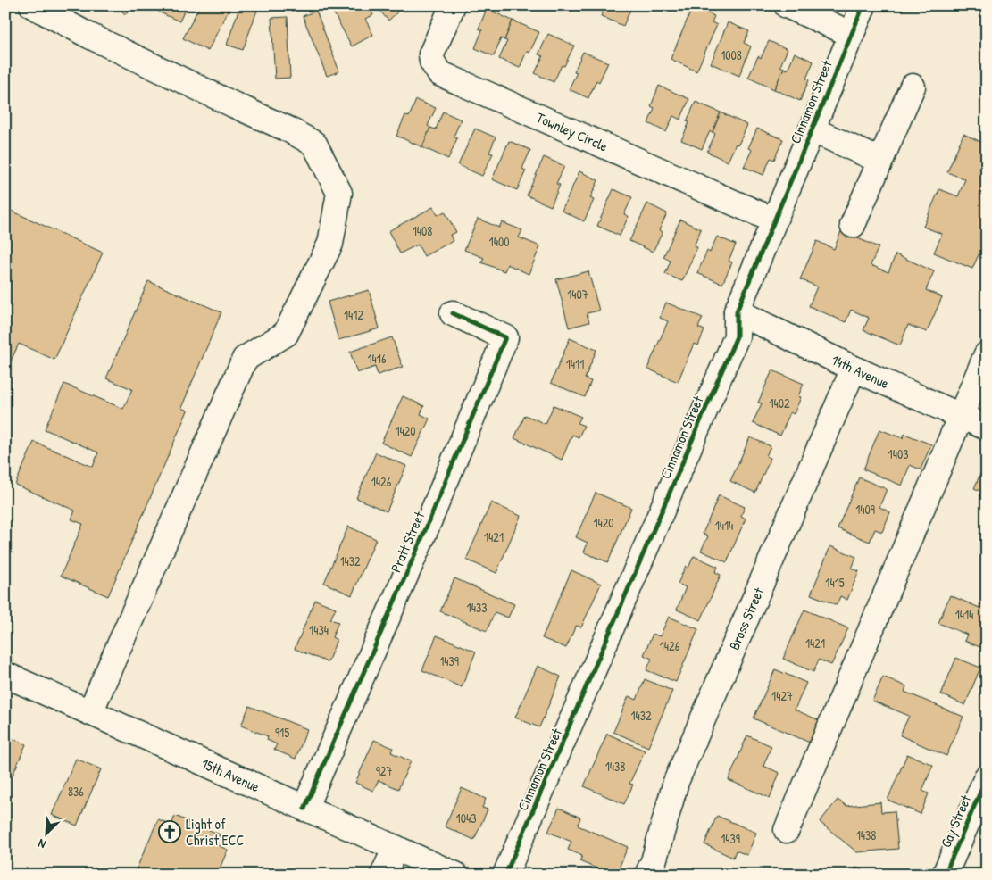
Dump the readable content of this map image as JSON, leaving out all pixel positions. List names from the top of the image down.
{
  "streets": {
    "street": [
      "Cinnamon Street",
      "Townley Circle",
      "14th Avenue",
      "Pratt Street",
      "Bross Street",
      "15th Avenue",
      "Gay Street"
    ]
  },
  "crossings": [
    ["Cinnamon Street", "Townley Circle"],
    ["Cinnamon Street", "14th Avenue"],
    ["14th Avenue", "Bross Street"],
    ["Pratt Street", "15th Avenue"]
  ],
  "places": {
    "church": ["Light of Christ ECC"]
  },
  "house_numbers": [
    "1008",
    "1408",
    "1400",
    "1407",
    "1412",
    "1416",
    "1411",
    "1402",
    "1420",
    "1403",
    "1426",
    "1409",
    "1420",
    "1414",
    "1421",
    "1432",
    "1415",
    "1433",
    "1414",
    "1434",
    "1421",
    "1426",
    "1439",
    "1427",
    "1432",
    "915",
    "1438",
    "927",
    "836",
    "1043",
    "1438",
    "1439"
  ],
  "north": "bottom left"
}
